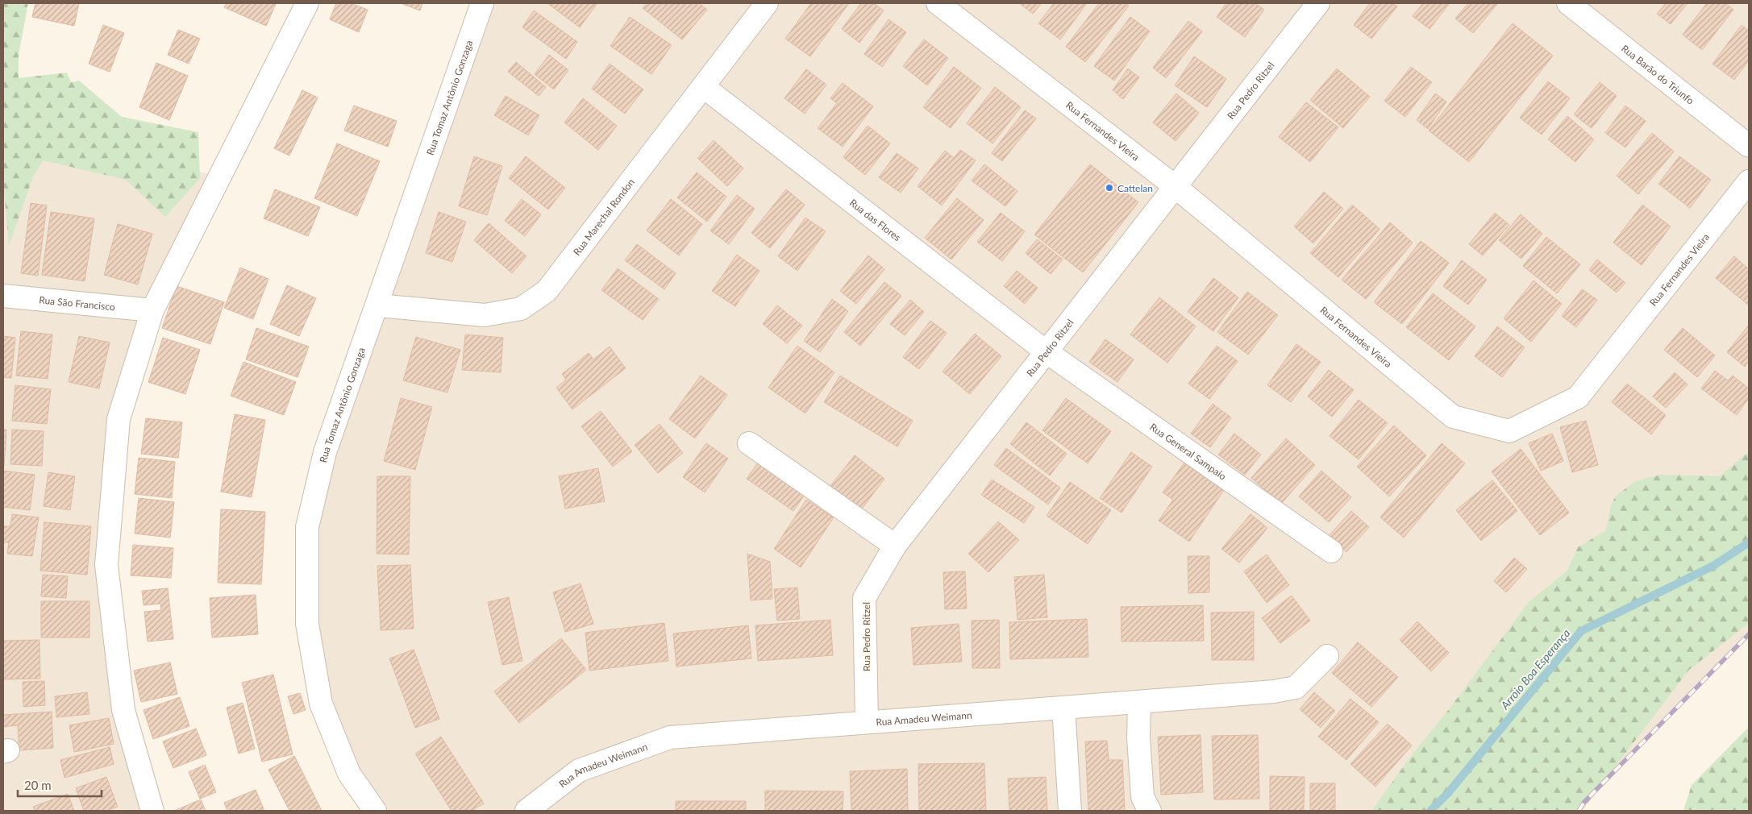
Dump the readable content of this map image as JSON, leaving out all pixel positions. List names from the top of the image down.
{
  "streets": {
    "street": [
      "Rua Barão do Triunfo",
      "Rua Pedro Ritzel",
      "Rua Tomaz Antônio Gonzaga",
      "Rua Fernandes Vieira",
      "Rua Marechal Rondon",
      "Rua das Flores",
      "Rua São Francisco",
      "Rua General Sampaio",
      "Rua Amadeu Weimann"
    ]
  },
  "crossings": [
    ["Rua Pedro Ritzel", "Rua Fernandes Vieira"],
    ["Rua Pedro Ritzel", "Rua das Flores"],
    ["Rua Pedro Ritzel", "Rua General Sampaio"],
    ["Rua Pedro Ritzel", "Rua Amadeu Weimann"],
    ["Rua Tomaz Antônio Gonzaga", "Rua Marechal Rondon"],
    ["Rua Marechal Rondon", "Rua das Flores"],
    ["Rua das Flores", "Rua General Sampaio"]
  ],
  "water": ["Arroio Boa Esperança"],
  "places": ["Cattelan"],
  "scale_bar": "20 m"
}
